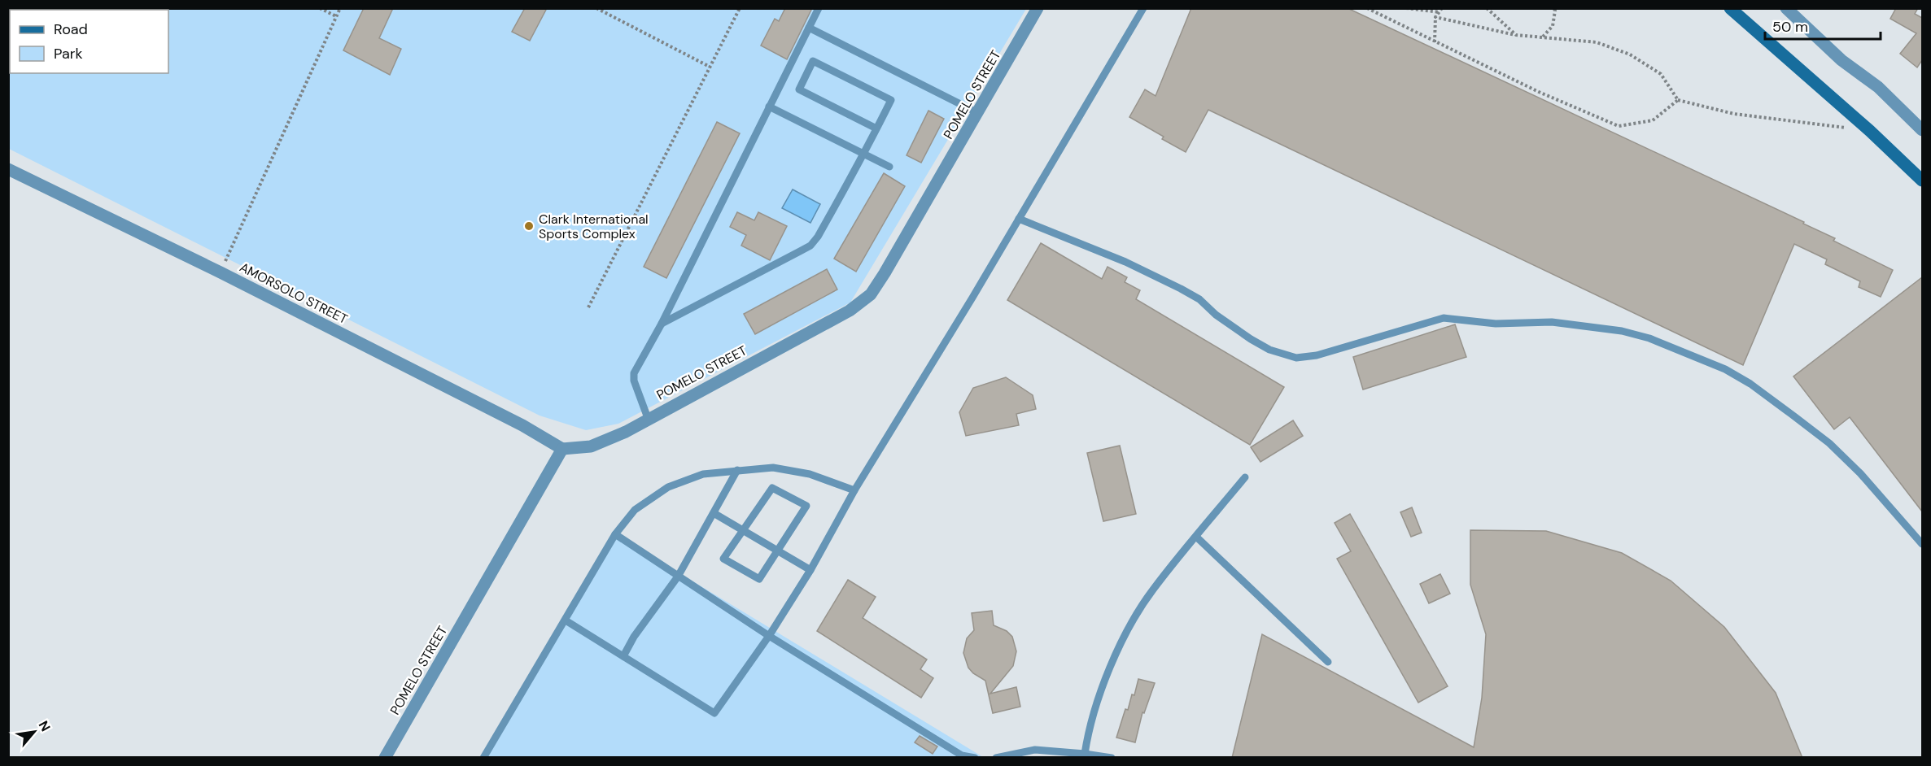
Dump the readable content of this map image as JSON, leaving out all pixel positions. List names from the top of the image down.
{
  "streets": {
    "street": ["POMELO STREET", "AMORSOLO STREET"]
  },
  "crossings": [
    ["POMELO STREET", "AMORSOLO STREET"]
  ],
  "places": ["Clark International Sports Complex"],
  "legend": ["Road", "Park"],
  "scale_bar": "50 m",
  "north": "top right"
}
